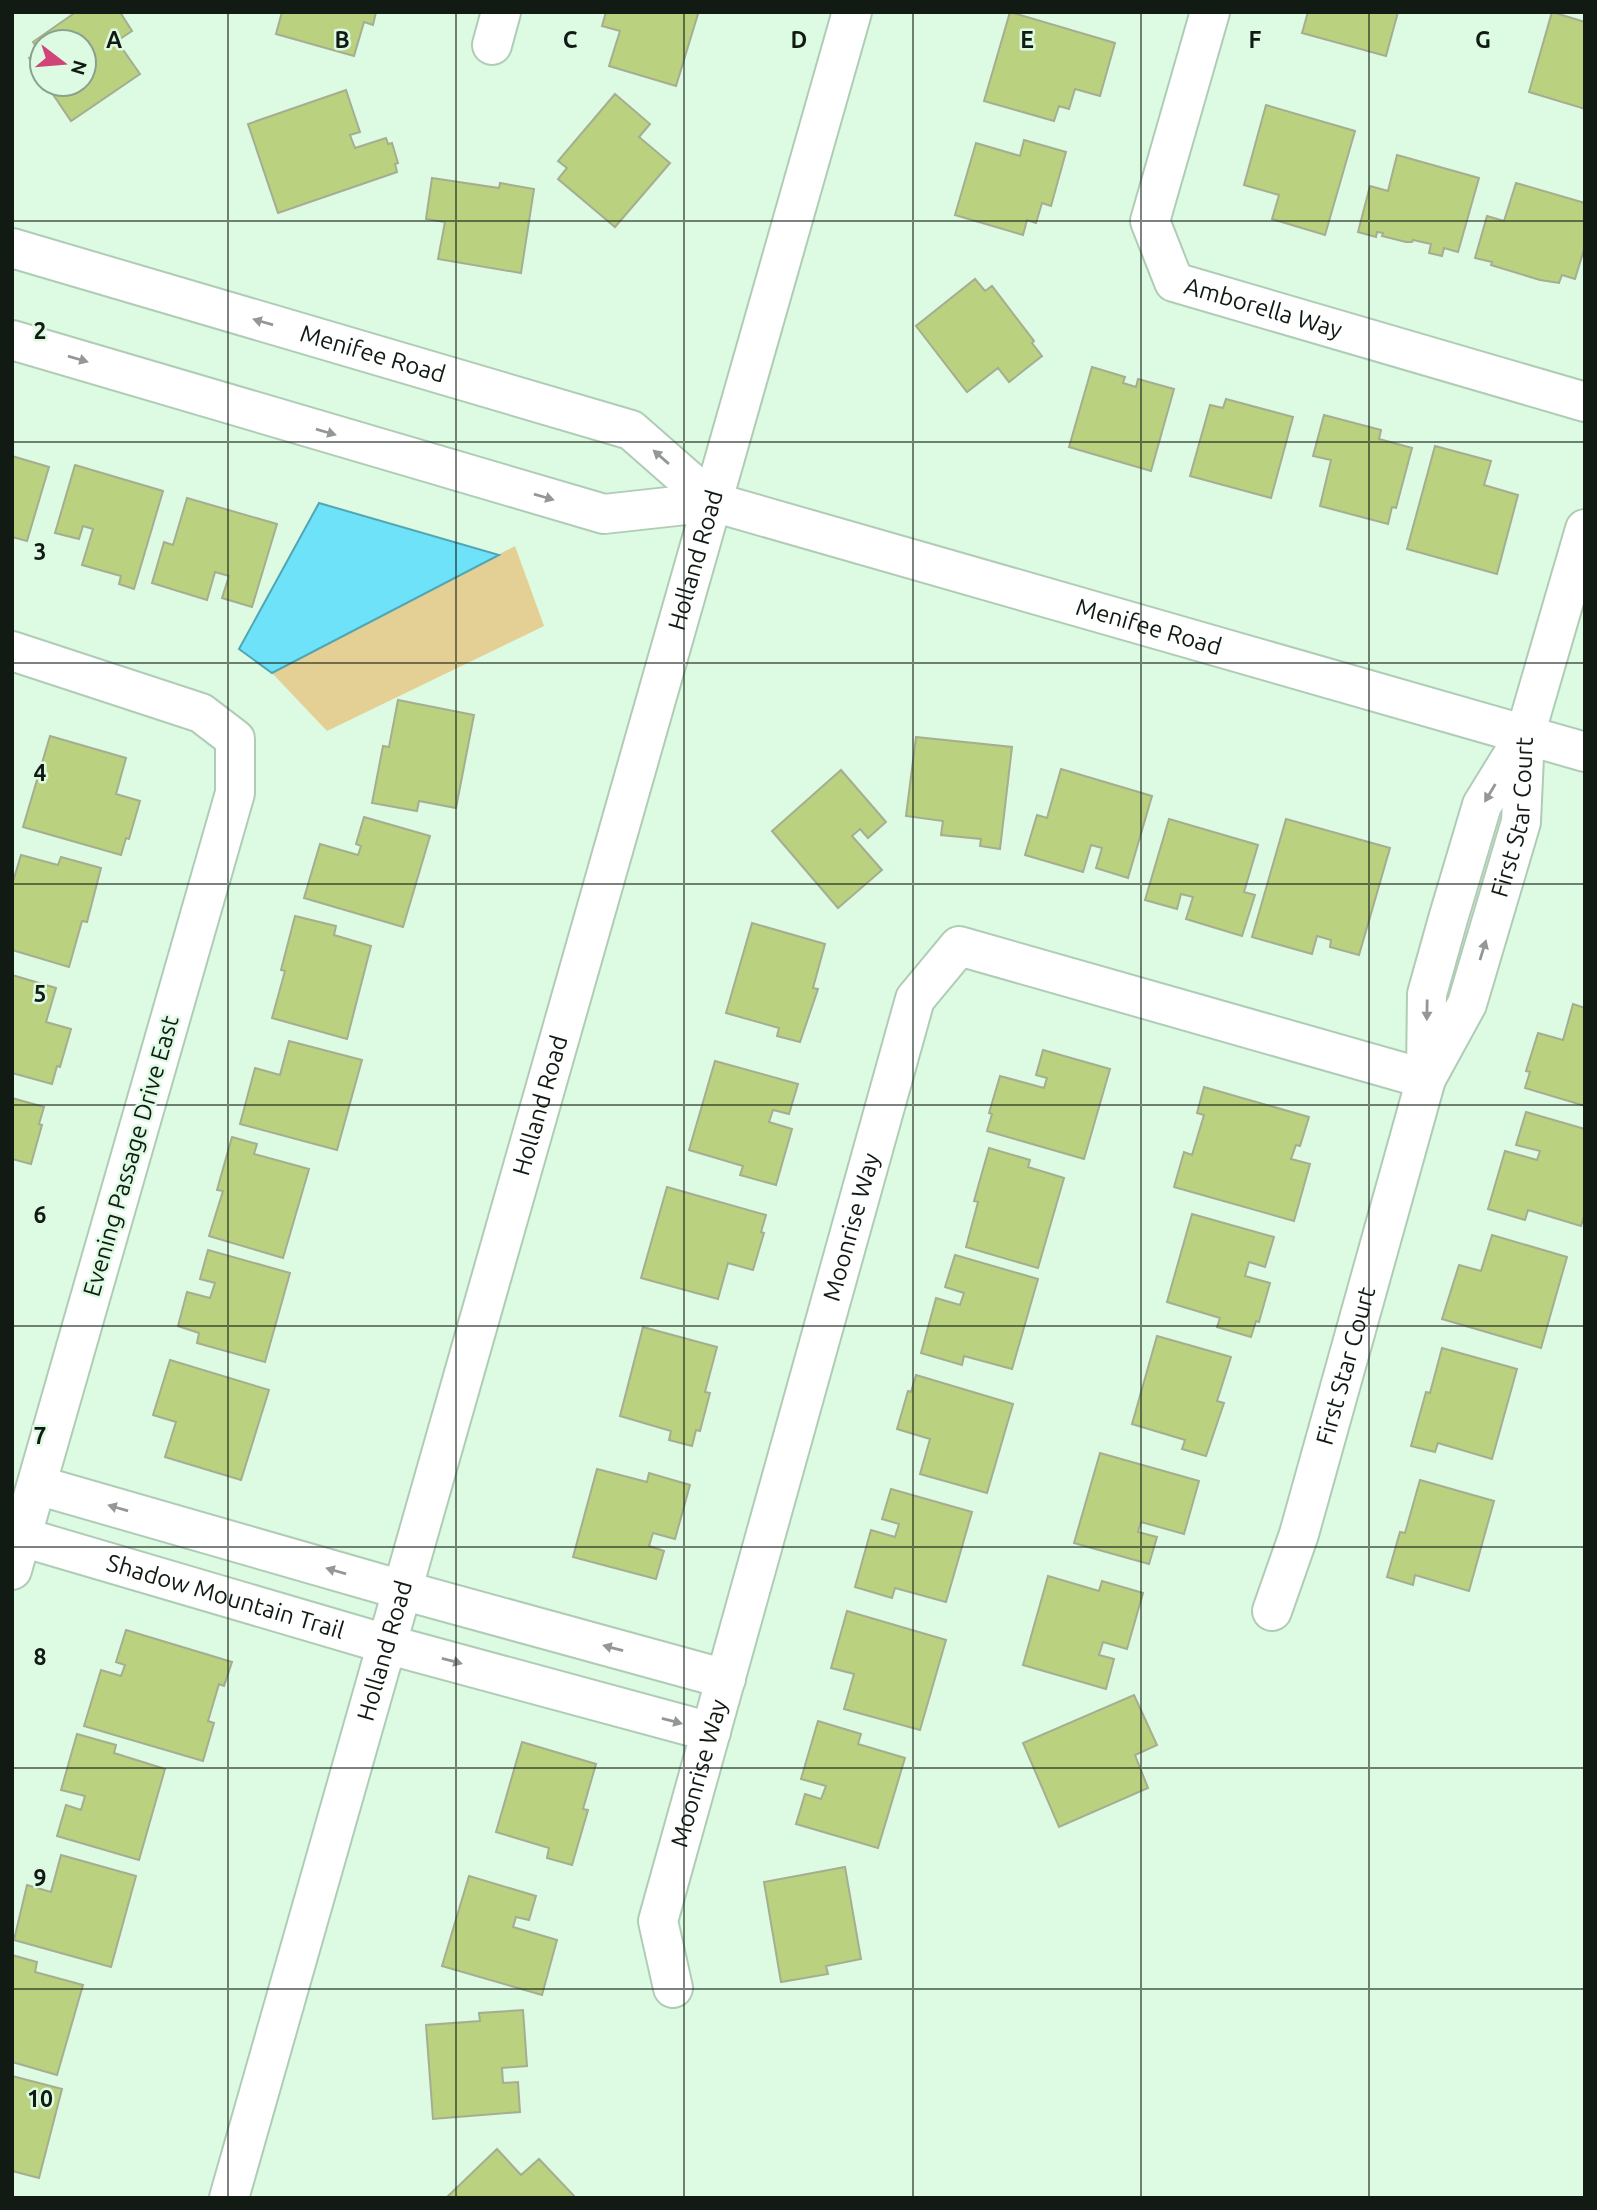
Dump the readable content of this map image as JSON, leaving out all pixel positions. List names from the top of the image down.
{
  "streets": {
    "street": [
      "Amborella Way",
      "Menifee Road",
      "Holland Road",
      "First Star Court",
      "Evening Passage Drive East",
      "Moonrise Way",
      "Shadow Mountain Trail"
    ]
  },
  "crossings": [
    ["Menifee Road", "Holland Road"],
    ["Menifee Road", "First Star Court"],
    ["Holland Road", "Shadow Mountain Trail"],
    ["First Star Court", "Moonrise Way"],
    ["Evening Passage Drive East", "Shadow Mountain Trail"],
    ["Moonrise Way", "Shadow Mountain Trail"]
  ],
  "north": "right",
  "grid": {
    "columns": [
      "A",
      "B",
      "C",
      "D",
      "E",
      "F",
      "G"
    ],
    "rows": [
      "2",
      "3",
      "4",
      "5",
      "6",
      "7",
      "8",
      "9",
      "10"
    ]
  }
}
